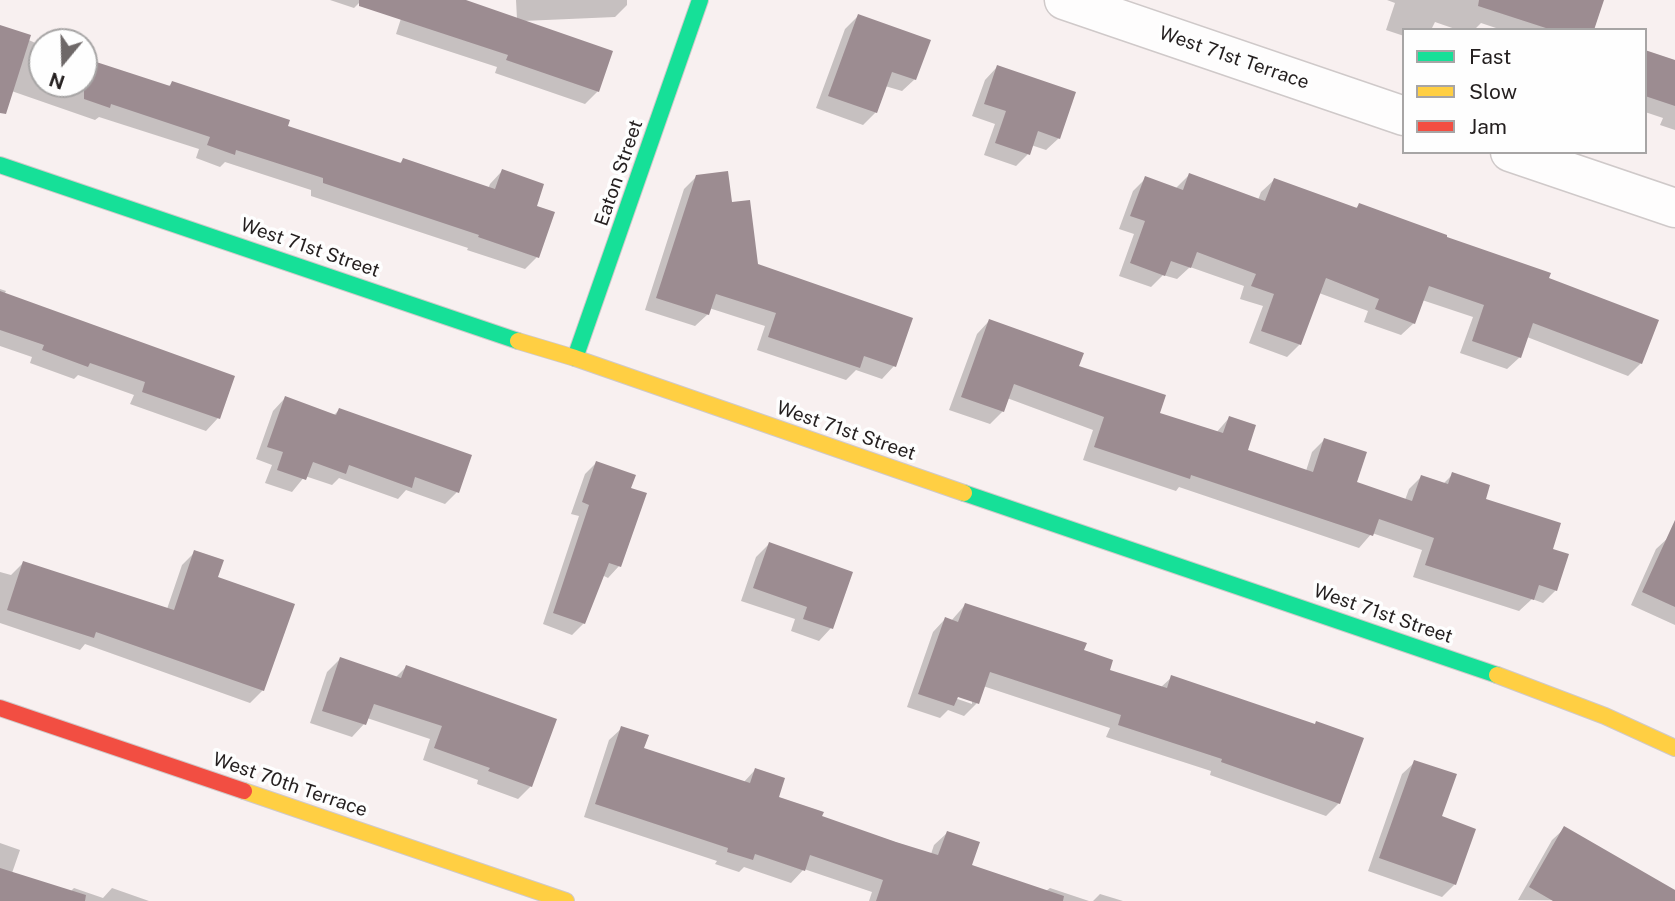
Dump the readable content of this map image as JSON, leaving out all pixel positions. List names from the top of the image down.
{
  "streets": {
    "street": [
      "West 71st Terrace",
      "Eaton Street",
      "West 71st Street",
      "West 70th Terrace"
    ]
  },
  "crossings": [
    ["Eaton Street", "West 71st Street"]
  ],
  "legend": ["Fast", "Slow", "Jam"],
  "north": "bottom"
}
